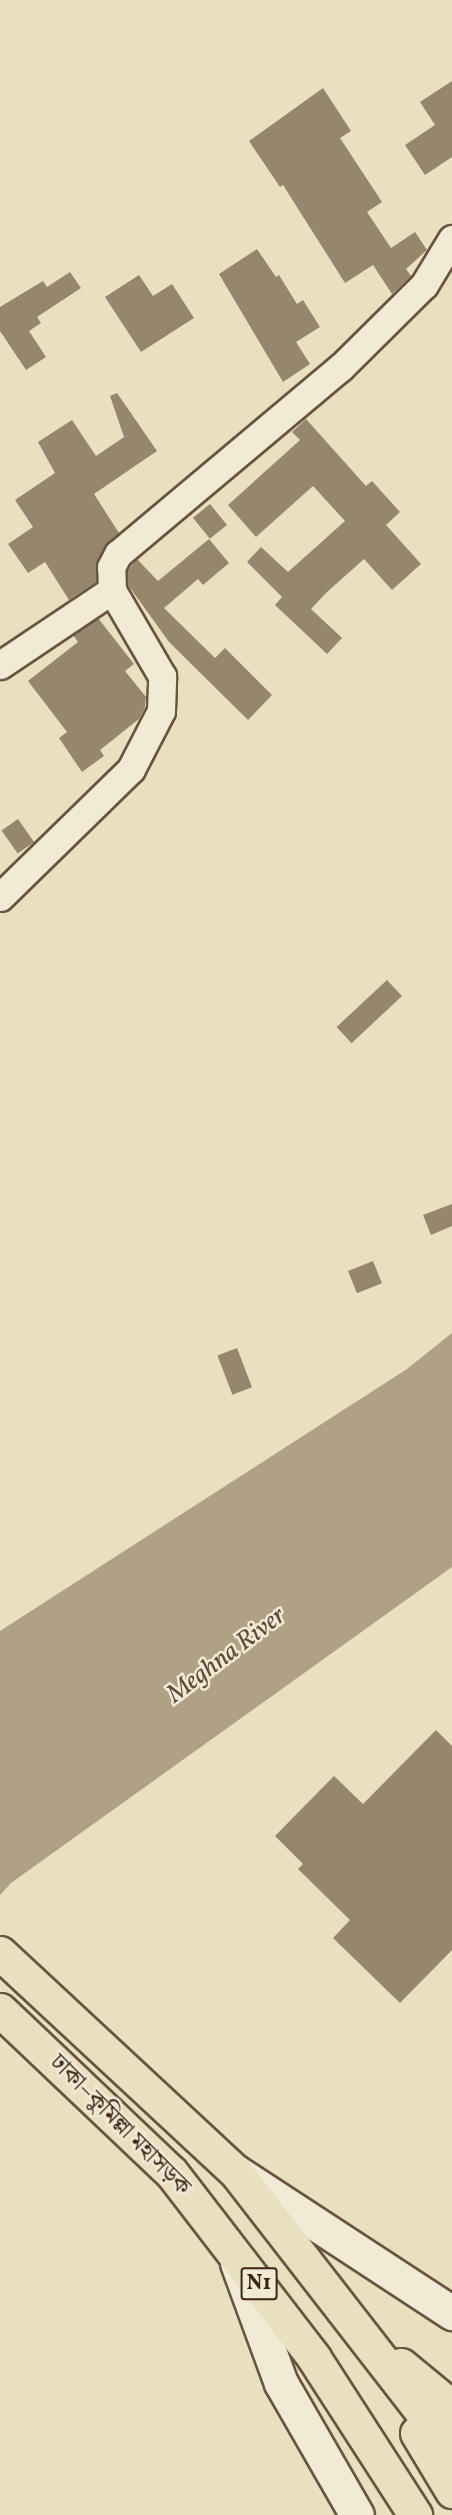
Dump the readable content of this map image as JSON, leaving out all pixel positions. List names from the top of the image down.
{
  "streets": {
    "highway": ["ঢাকা–কুমিল্লা মহাসড়ক", "N1"]
  },
  "water": ["Meghna River"]
}
